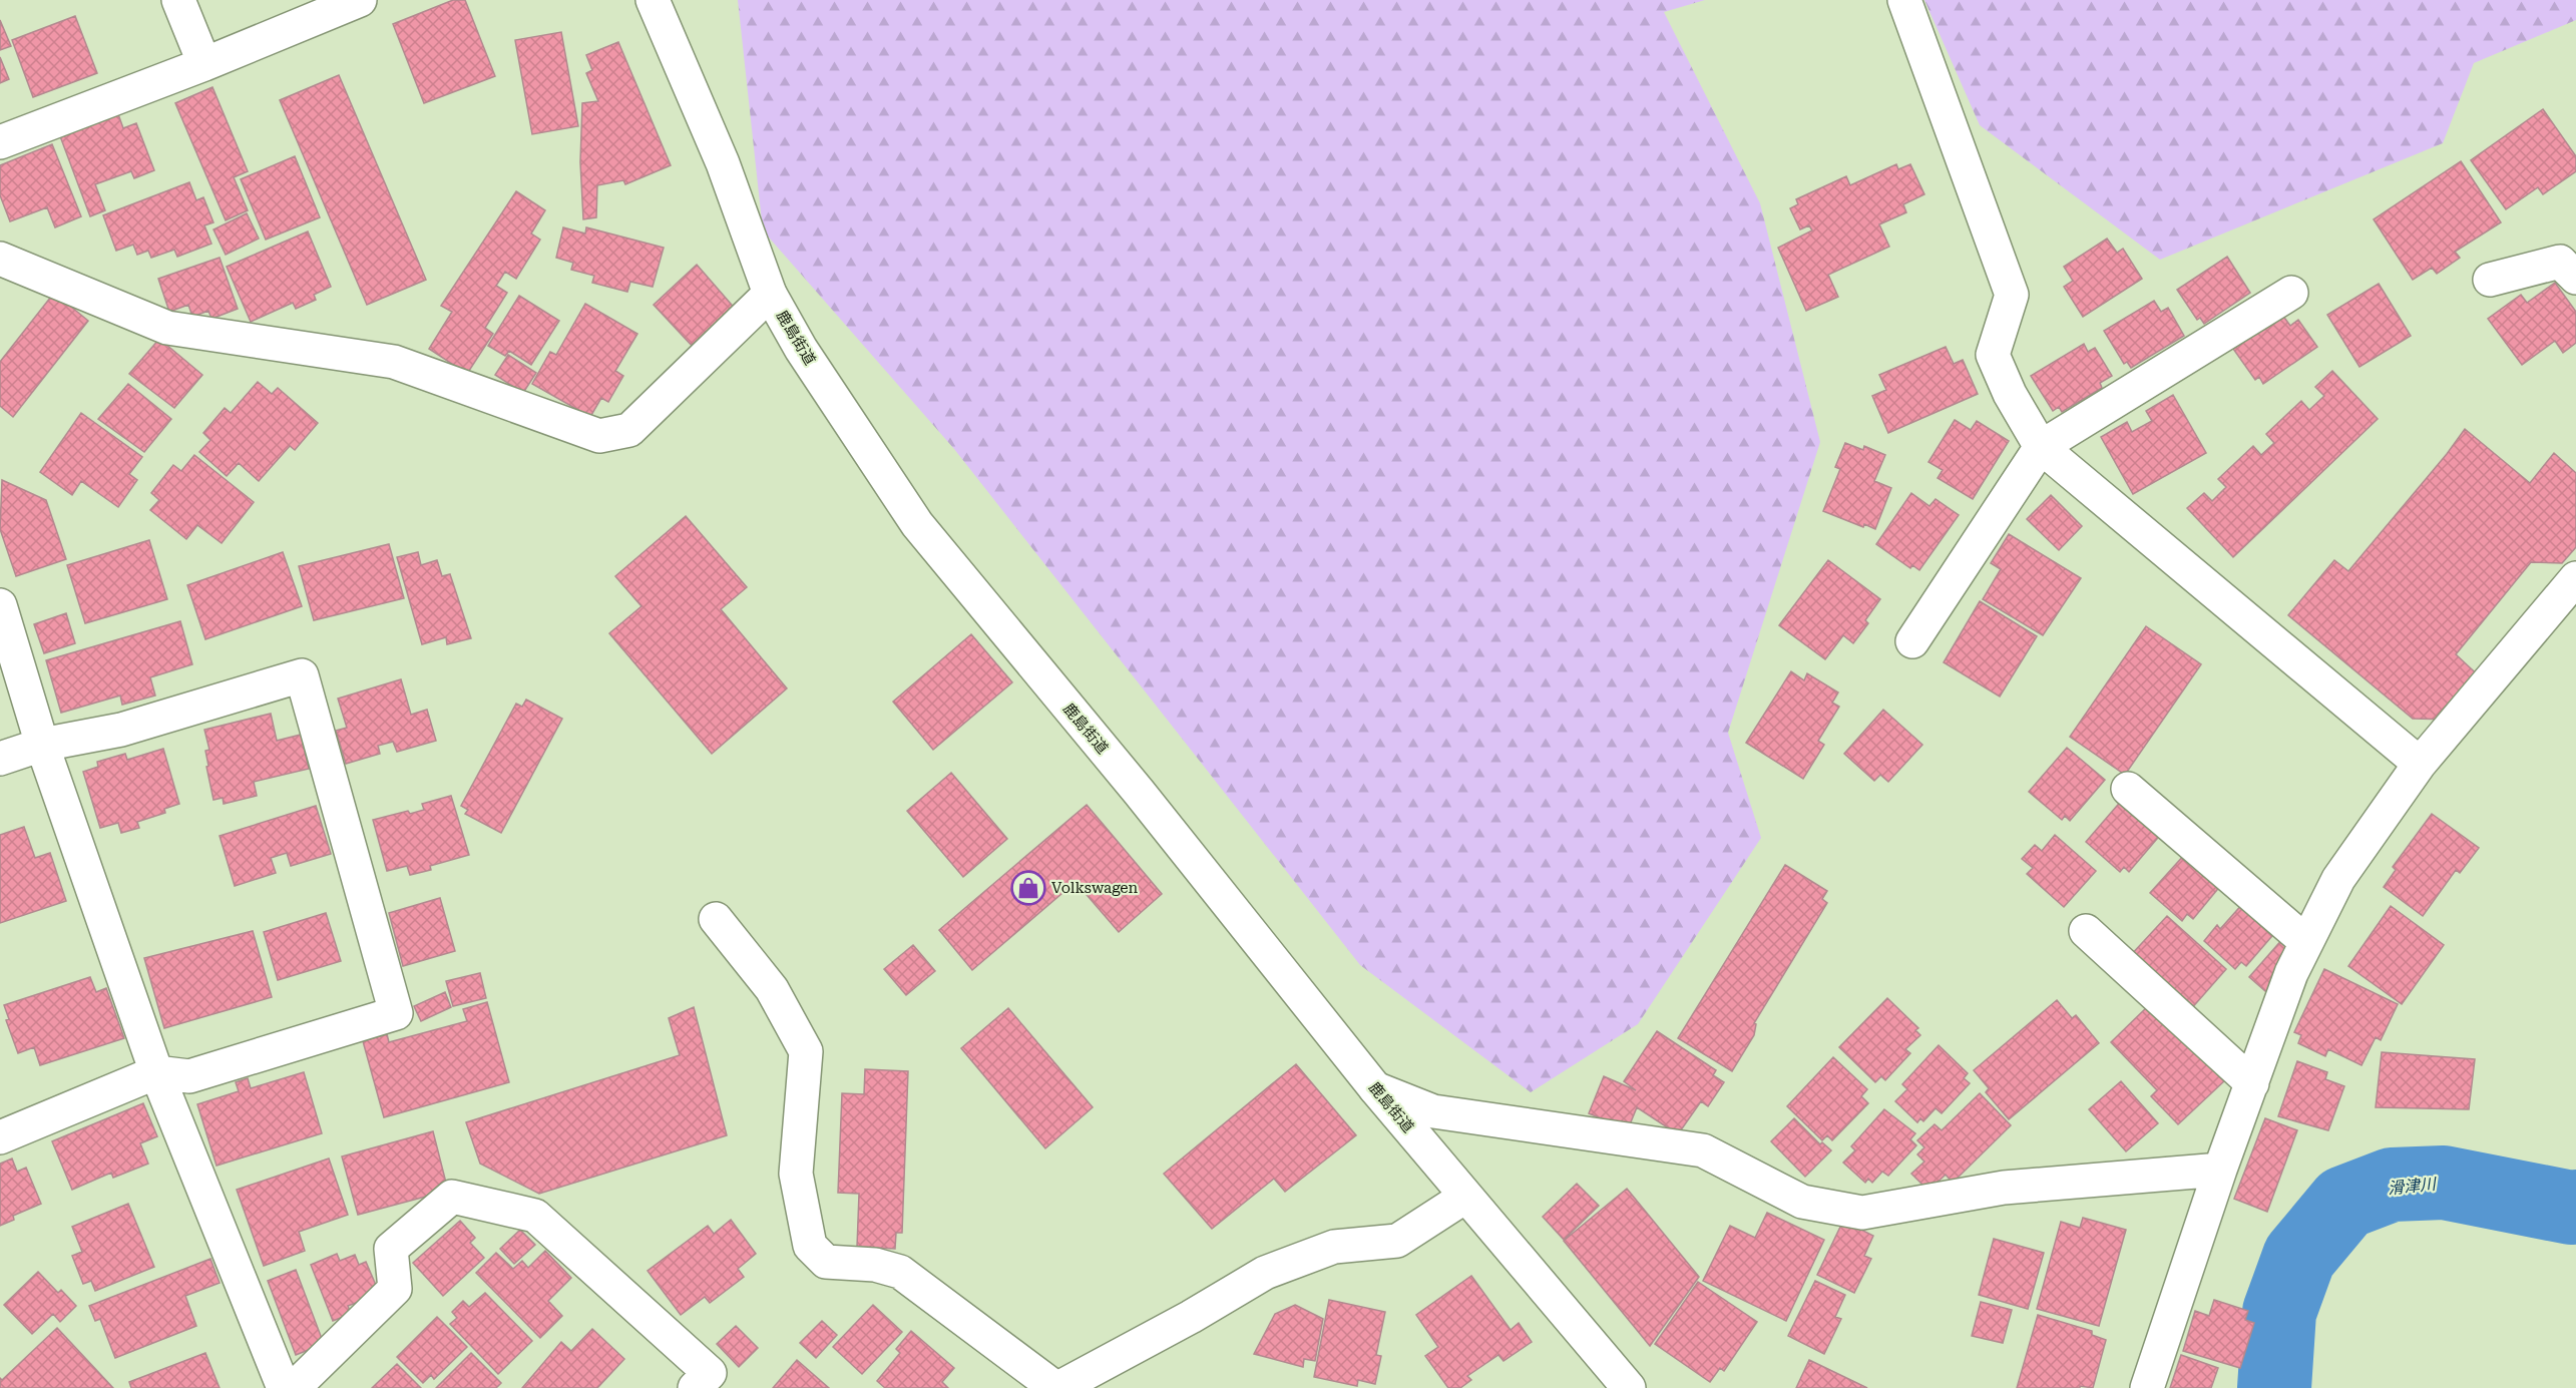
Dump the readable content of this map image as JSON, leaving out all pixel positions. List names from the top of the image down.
{
  "streets": {
    "street": ["鹿島街道"]
  },
  "water": ["滑津川"],
  "places": {
    "shop": ["Volkswagen"]
  }
}
